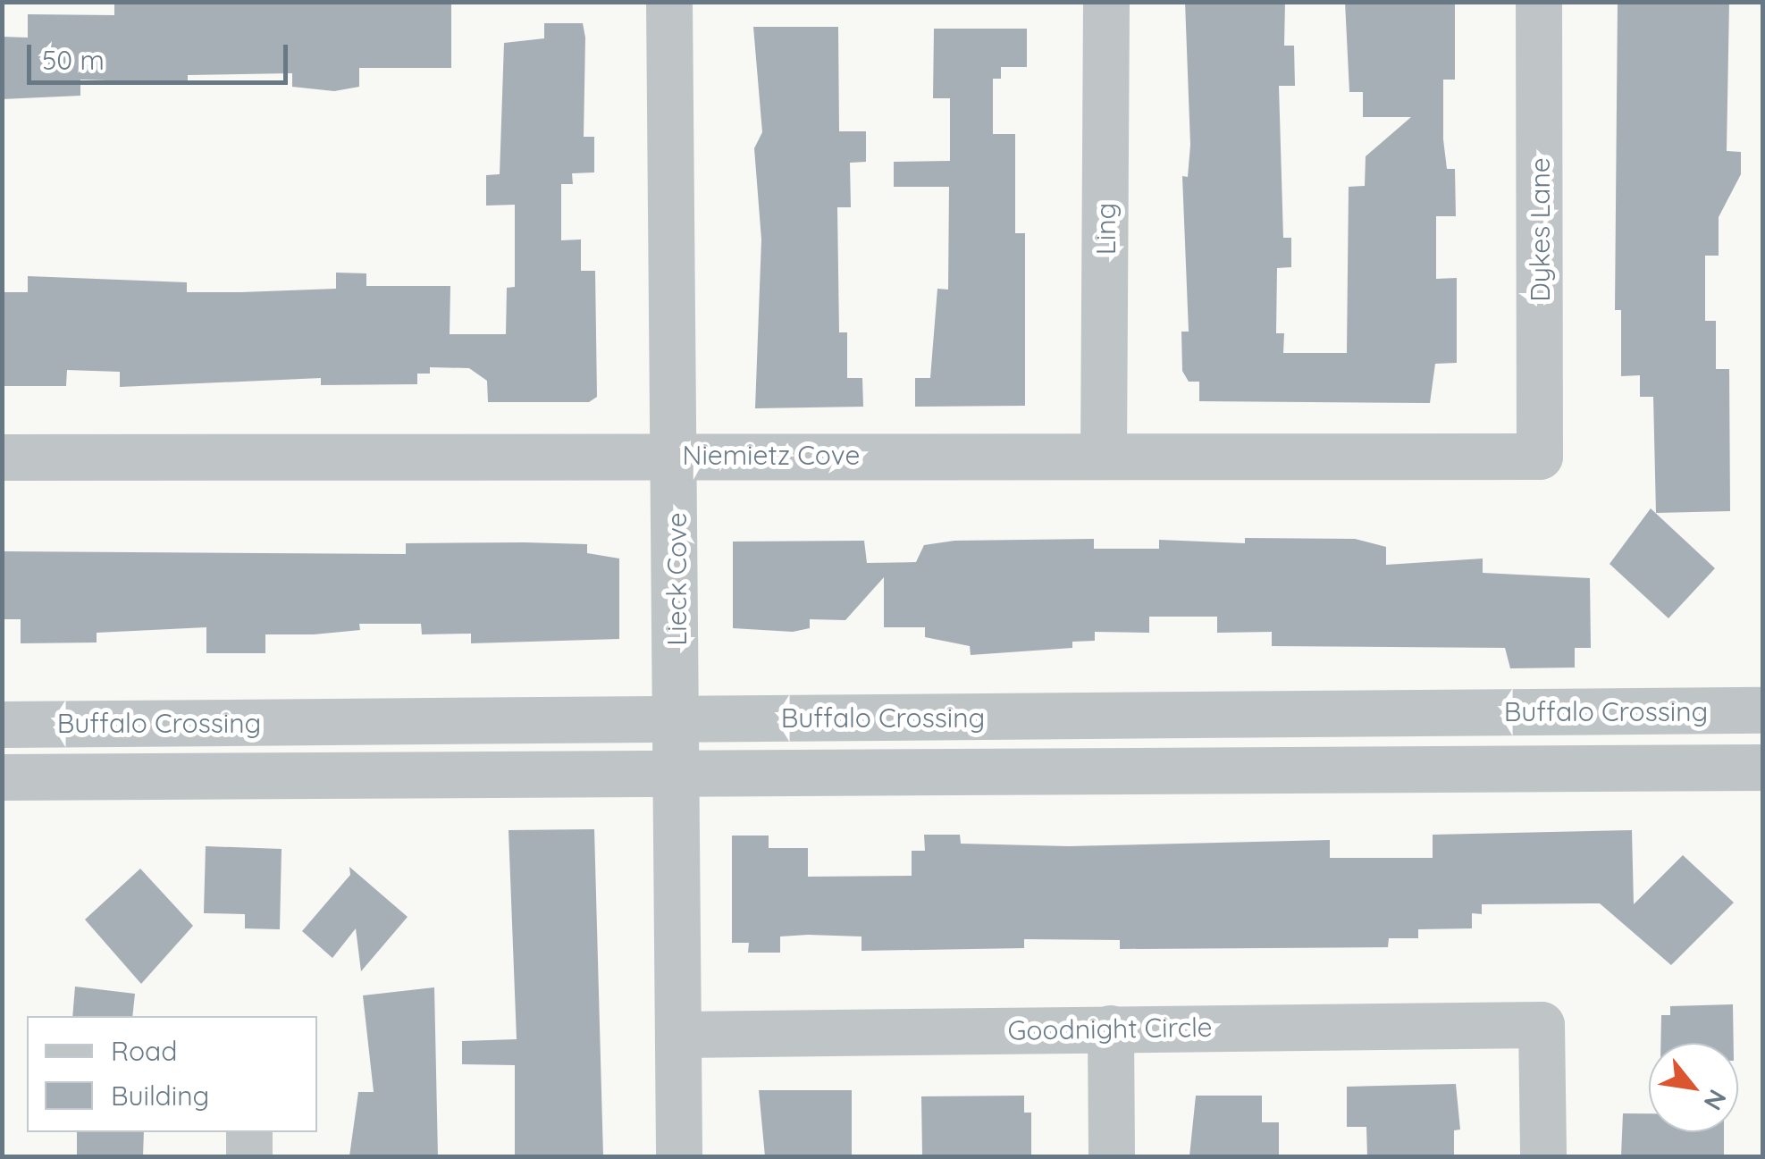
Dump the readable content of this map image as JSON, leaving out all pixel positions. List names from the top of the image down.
{
  "streets": {
    "street": [
      "Ling",
      "Dykes Lane",
      "Niemietz Cove",
      "Lieck Cove",
      "Buffalo Crossing",
      "Goodnight Circle"
    ]
  },
  "crossings": [
    ["Ling", "Niemietz Cove"],
    ["Dykes Lane", "Niemietz Cove"],
    ["Niemietz Cove", "Lieck Cove"],
    ["Lieck Cove", "Buffalo Crossing"],
    ["Lieck Cove", "Goodnight Circle"]
  ],
  "legend": ["Road", "Building"],
  "scale_bar": "50 m",
  "north": "bottom right"
}
